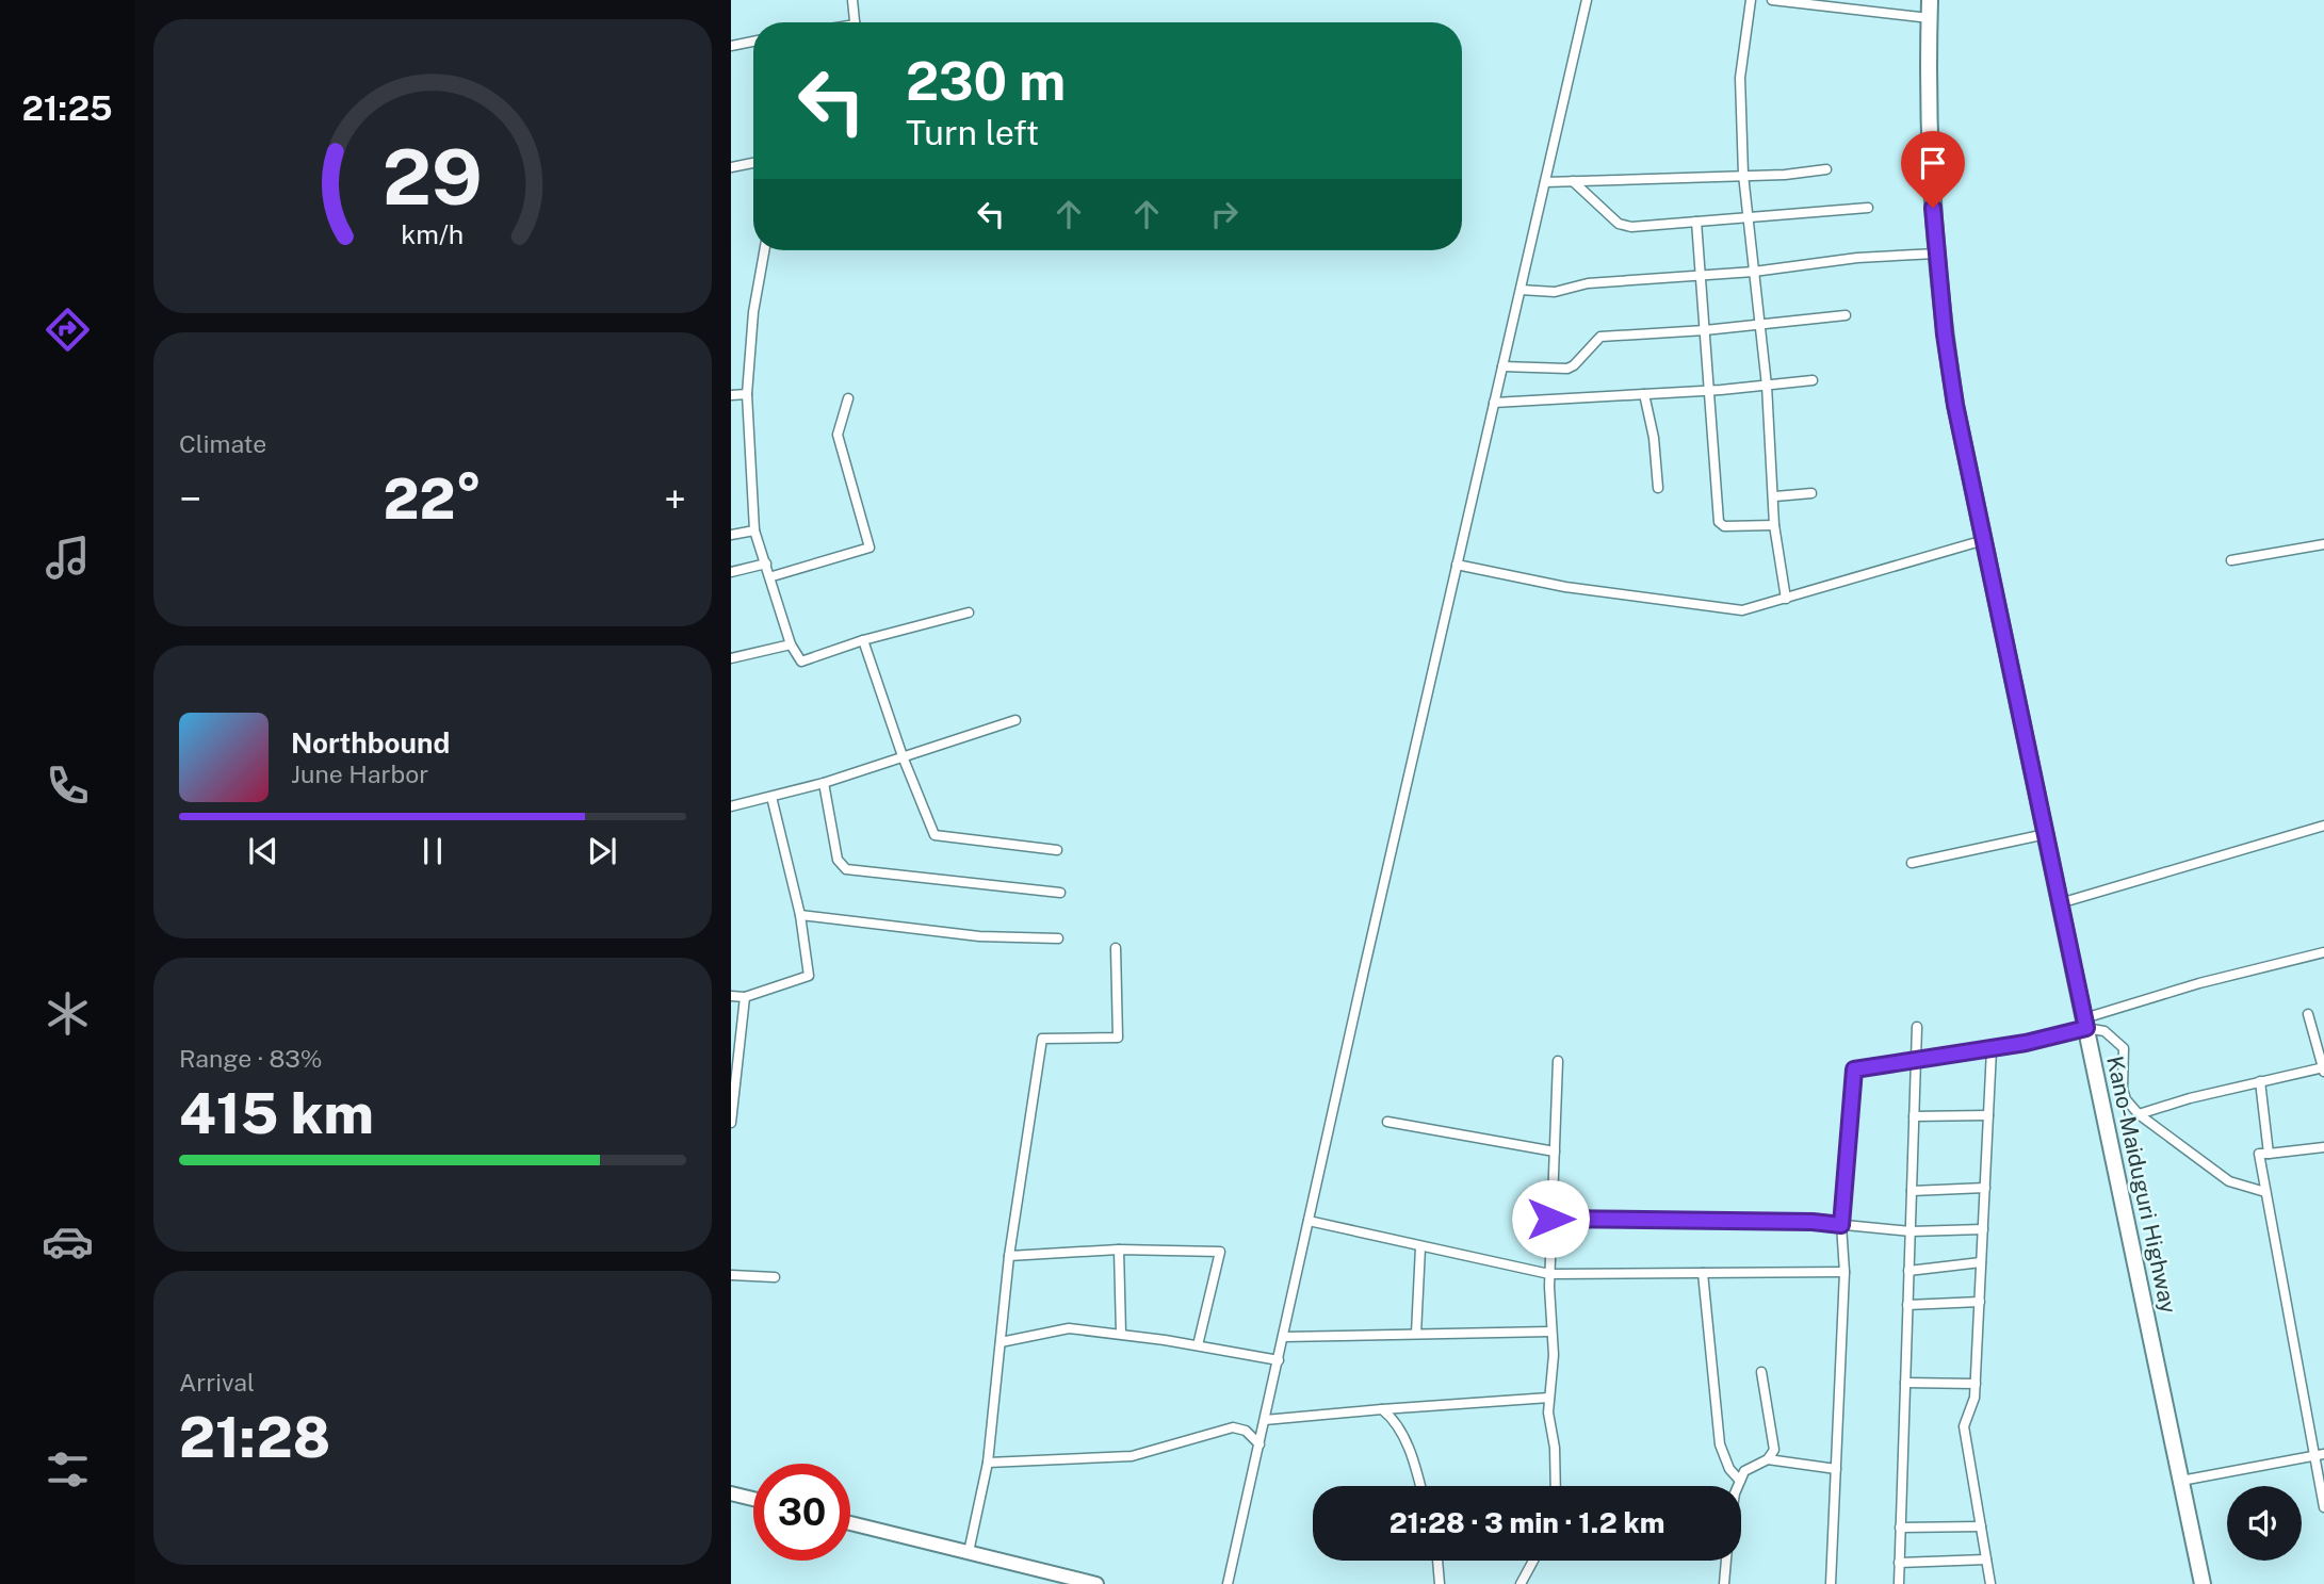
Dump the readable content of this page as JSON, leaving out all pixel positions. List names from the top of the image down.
{
  "streets": {
    "highway": ["Kano-Maiduguri Highway"]
  },
  "page": {
    "tabs": "21:25",
    "turn": ["230 m", "Turn left"],
    "tile": [
      "Climate",
      ["Range · 83%", "415 km"],
      ["Arrival", "21:28"]
    ],
    "heat": ["−", "22°", "+"],
    "song": ["Northbound", "June Harbor"],
    "limit": "30",
    "trip": "21:28 · 3 min · 1.2 km",
    "gauge": ["29", "km/h"]
  }
}
